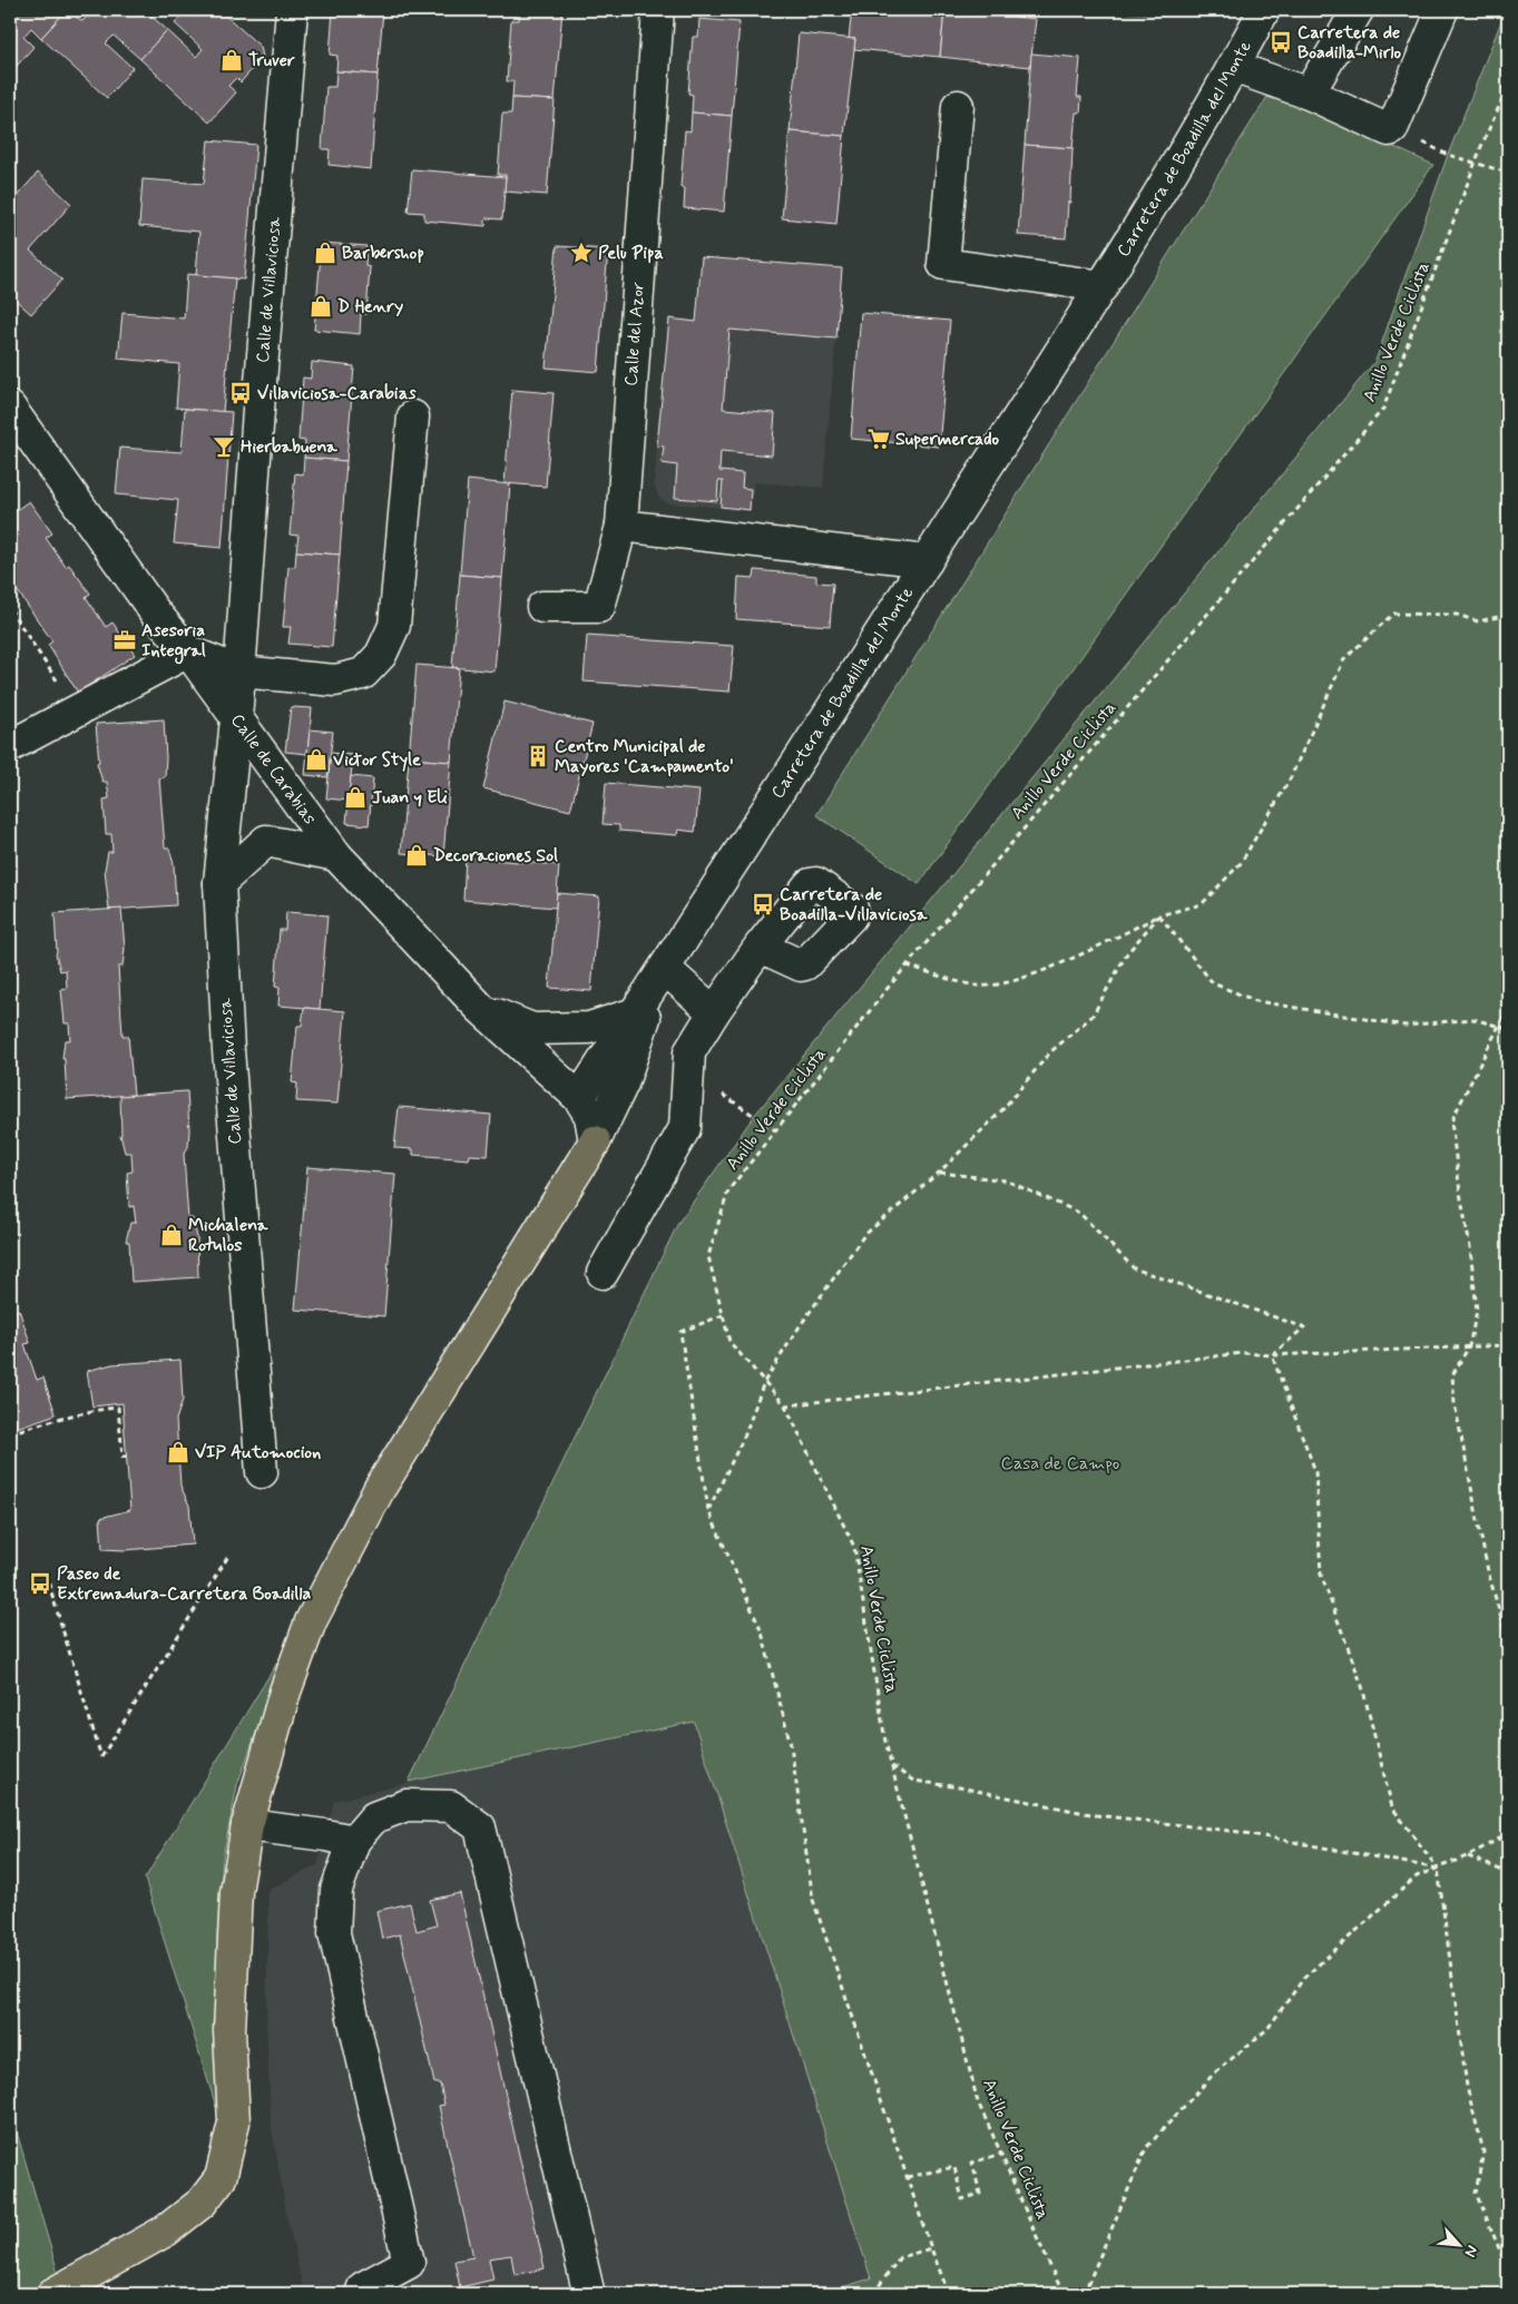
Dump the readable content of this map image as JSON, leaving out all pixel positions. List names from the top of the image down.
{
  "streets": {
    "street": [
      "Carretera de Boadilla del Monte",
      "Calle de Villaviciosa",
      "Calle del Azor",
      "Calle de Carabias"
    ],
    "path": ["Anillo Verde Ciclista"]
  },
  "crossings": [
    ["Carretera de Boadilla del Monte", "Calle de Carabias"],
    ["Calle de Villaviciosa", "Calle de Carabias"]
  ],
  "parks": ["Casa de Campo"],
  "places": {
    "bus stop": [
      "Carretera de Boadilla-Mirlo",
      "Villaviciosa-Carabias",
      "Carretera de Boadilla-Villaviciosa",
      "Paseo de Extremadura-Carretera Boadilla"
    ],
    "shop": [
      "Truver",
      "Barbershop",
      "D Henry",
      "Victor Style",
      "Juan y Eli",
      "Decoraciones Sol",
      "Michalena Rotulos",
      "VIP Automocion"
    ],
    "place": ["Pelu Pipa"],
    "supermarket": ["Supermercado"],
    "bar": ["Hierbabuena"],
    "office": ["Asesoria Integral"],
    "building": ["Centro Municipal de Mayores 'Campamento'"]
  },
  "north": "bottom right"
}
